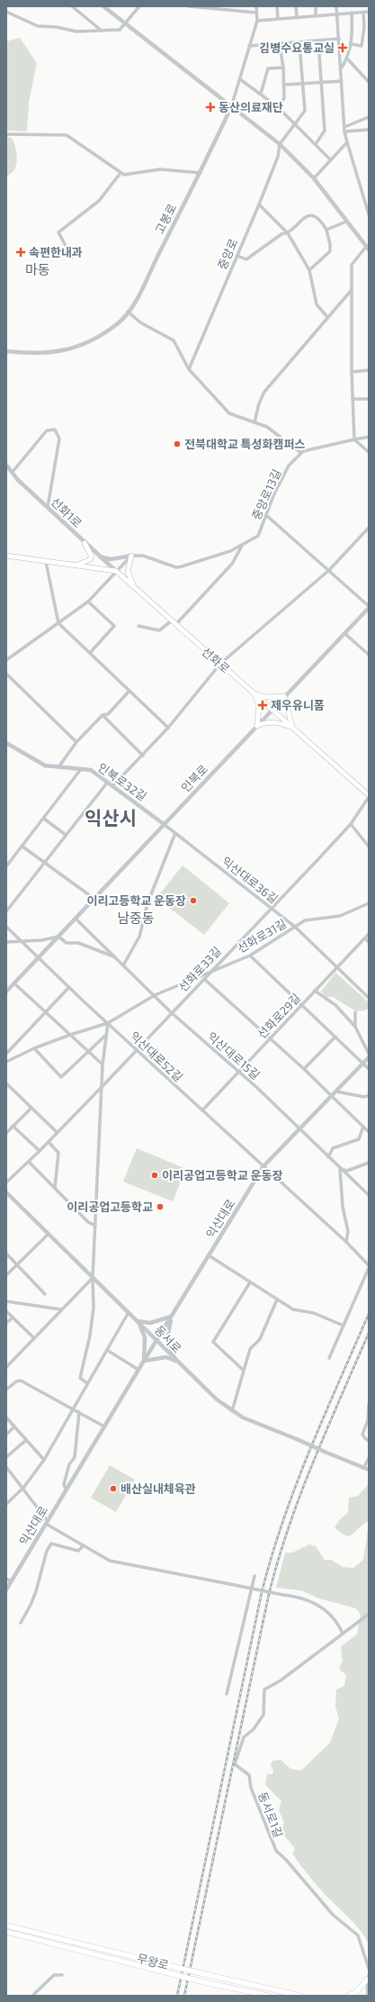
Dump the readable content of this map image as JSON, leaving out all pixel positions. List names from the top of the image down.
{
  "streets": {
    "main road": ["선화로", "무왕로"],
    "street": [
      "고봉로",
      "중앙로",
      "중앙로13길",
      "선화1로",
      "인북로",
      "인북로32길",
      "익산대로36길",
      "선화로31길",
      "선화로33길",
      "선화로29길",
      "익산대로15길",
      "익산대로52길",
      "익산대로",
      "동서로",
      "동서로1길"
    ]
  },
  "crossings": [
    ["선화1로", "선화로"],
    ["선화로", "인북로"],
    ["선화로", "선화로33길"],
    ["인북로", "인북로32길"],
    ["인북로", "익산대로36길"],
    ["인북로", "익산대로15길"],
    ["인북로", "익산대로52길"],
    ["인북로32길", "익산대로36길"],
    ["익산대로36길", "선화로31길"],
    ["익산대로36길", "선화로33길"],
    ["익산대로36길", "선화로29길"],
    ["선화로31길", "선화로33길"],
    ["선화로31길", "익산대로15길"],
    ["선화로31길", "익산대로52길"],
    ["선화로33길", "익산대로15길"],
    ["선화로33길", "익산대로52길"],
    ["선화로29길", "익산대로15길"],
    ["선화로29길", "익산대로52길"],
    ["익산대로15길", "익산대로"],
    ["익산대로52길", "익산대로"],
    ["익산대로", "동서로"]
  ],
  "districts": ["마동", "익산시", "남중동"],
  "places": {
    "health": [
      "김병수요통교실",
      "동산의료재단",
      "속편한내과",
      "제우유니폼"
    ],
    "other": [
      "전북대학교 특성화캠퍼스",
      "이리고등학교 운동장",
      "이리공업고등학교 운동장",
      "이리공업고등학교",
      "배산실내체육관"
    ]
  }
}
